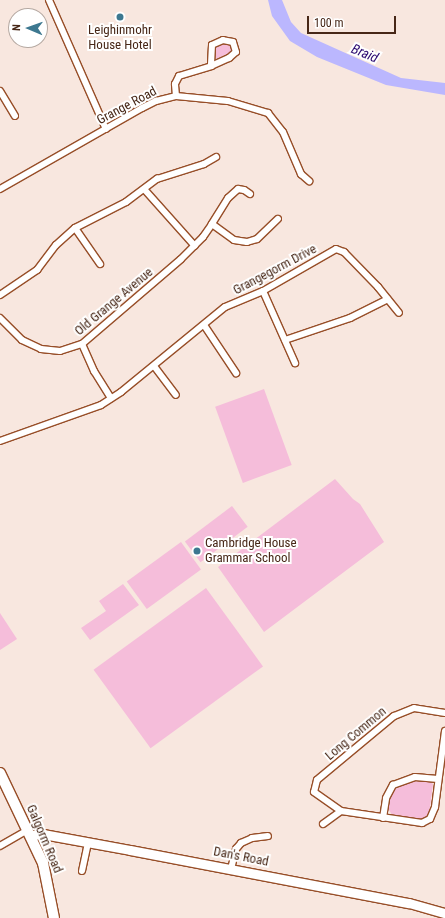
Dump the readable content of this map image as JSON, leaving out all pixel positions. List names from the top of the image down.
{
  "streets": {
    "main road": ["Galgorm Road"],
    "street": [
      "Grange Road",
      "Grangegorm Drive",
      "Old Grange Avenue",
      "Long Common",
      "Dan's Road"
    ]
  },
  "crossings": [
    ["Galgorm Road", "Dan's Road"]
  ],
  "water": ["Braid"],
  "places": ["Leighinmohr House Hotel", "Cambridge House Grammar School"],
  "scale_bar": "100 m",
  "north": "left"
}
